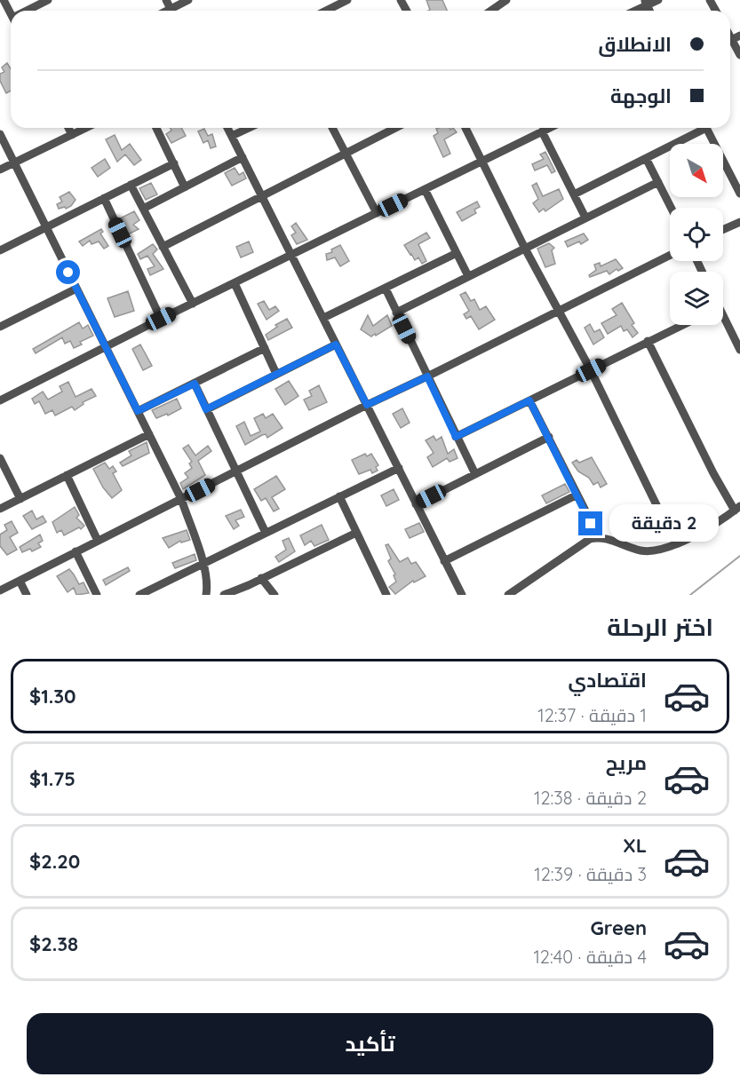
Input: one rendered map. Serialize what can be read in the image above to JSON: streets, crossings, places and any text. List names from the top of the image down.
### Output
{
  "north": "bottom right",
  "page": {
    "banner": ["الانطلاق", "الوجهة"],
    "bubble": "2 دقيقة",
    "heading": "اختر الرحلة",
    "list": [
      {
        "name": "اقتصادي",
        "note": "1 دقيقة · 12:37",
        "value": "$1.30"
      },
      {
        "name": "مريح",
        "note": "2 دقيقة · 12:38",
        "value": "$1.75"
      },
      {
        "name": "XL",
        "note": "3 دقيقة · 12:39",
        "value": "$2.20"
      },
      {
        "name": "Green",
        "note": "4 دقيقة · 12:40",
        "value": "$2.38"
      }
    ],
    "buttons": "تأكيد"
  }
}
